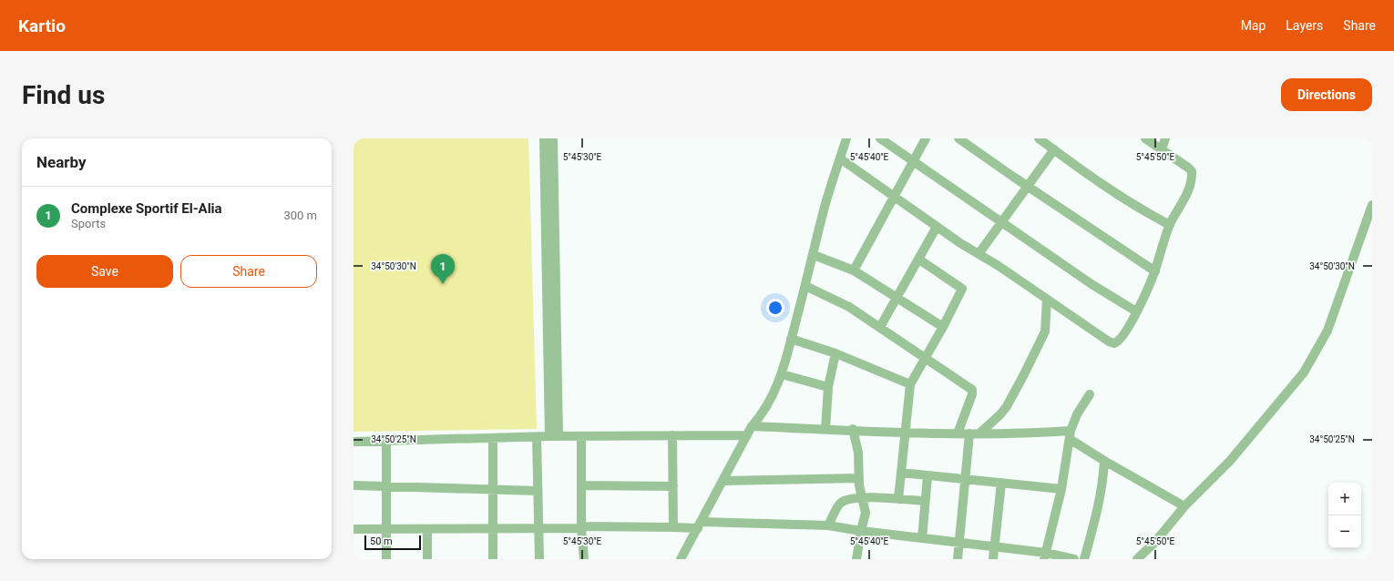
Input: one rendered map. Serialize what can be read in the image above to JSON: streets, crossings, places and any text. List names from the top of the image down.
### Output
{
  "scale_bar": "50 m",
  "page": {
    "header": "Kartio",
    "nav": ["Map", "Layers", "Share"],
    "buttons": [
      "Directions",
      ["Save", "Share"]
    ],
    "title": "Find us",
    "heading": "Nearby",
    "list": [
      {
        "mark": "1",
        "name": "Complexe Sportif El-Alia",
        "note": "Sports",
        "value": "300 m"
      }
    ],
    "pins": "1",
    "map_buttons": ["+", "−"],
    "scale": "50 m"
  },
  "coordinates": [
    "5°45'30\"E",
    "5°45'40\"E",
    "5°45'50\"E",
    "34°50'30\"N",
    "34°50'25\"N"
  ]
}
